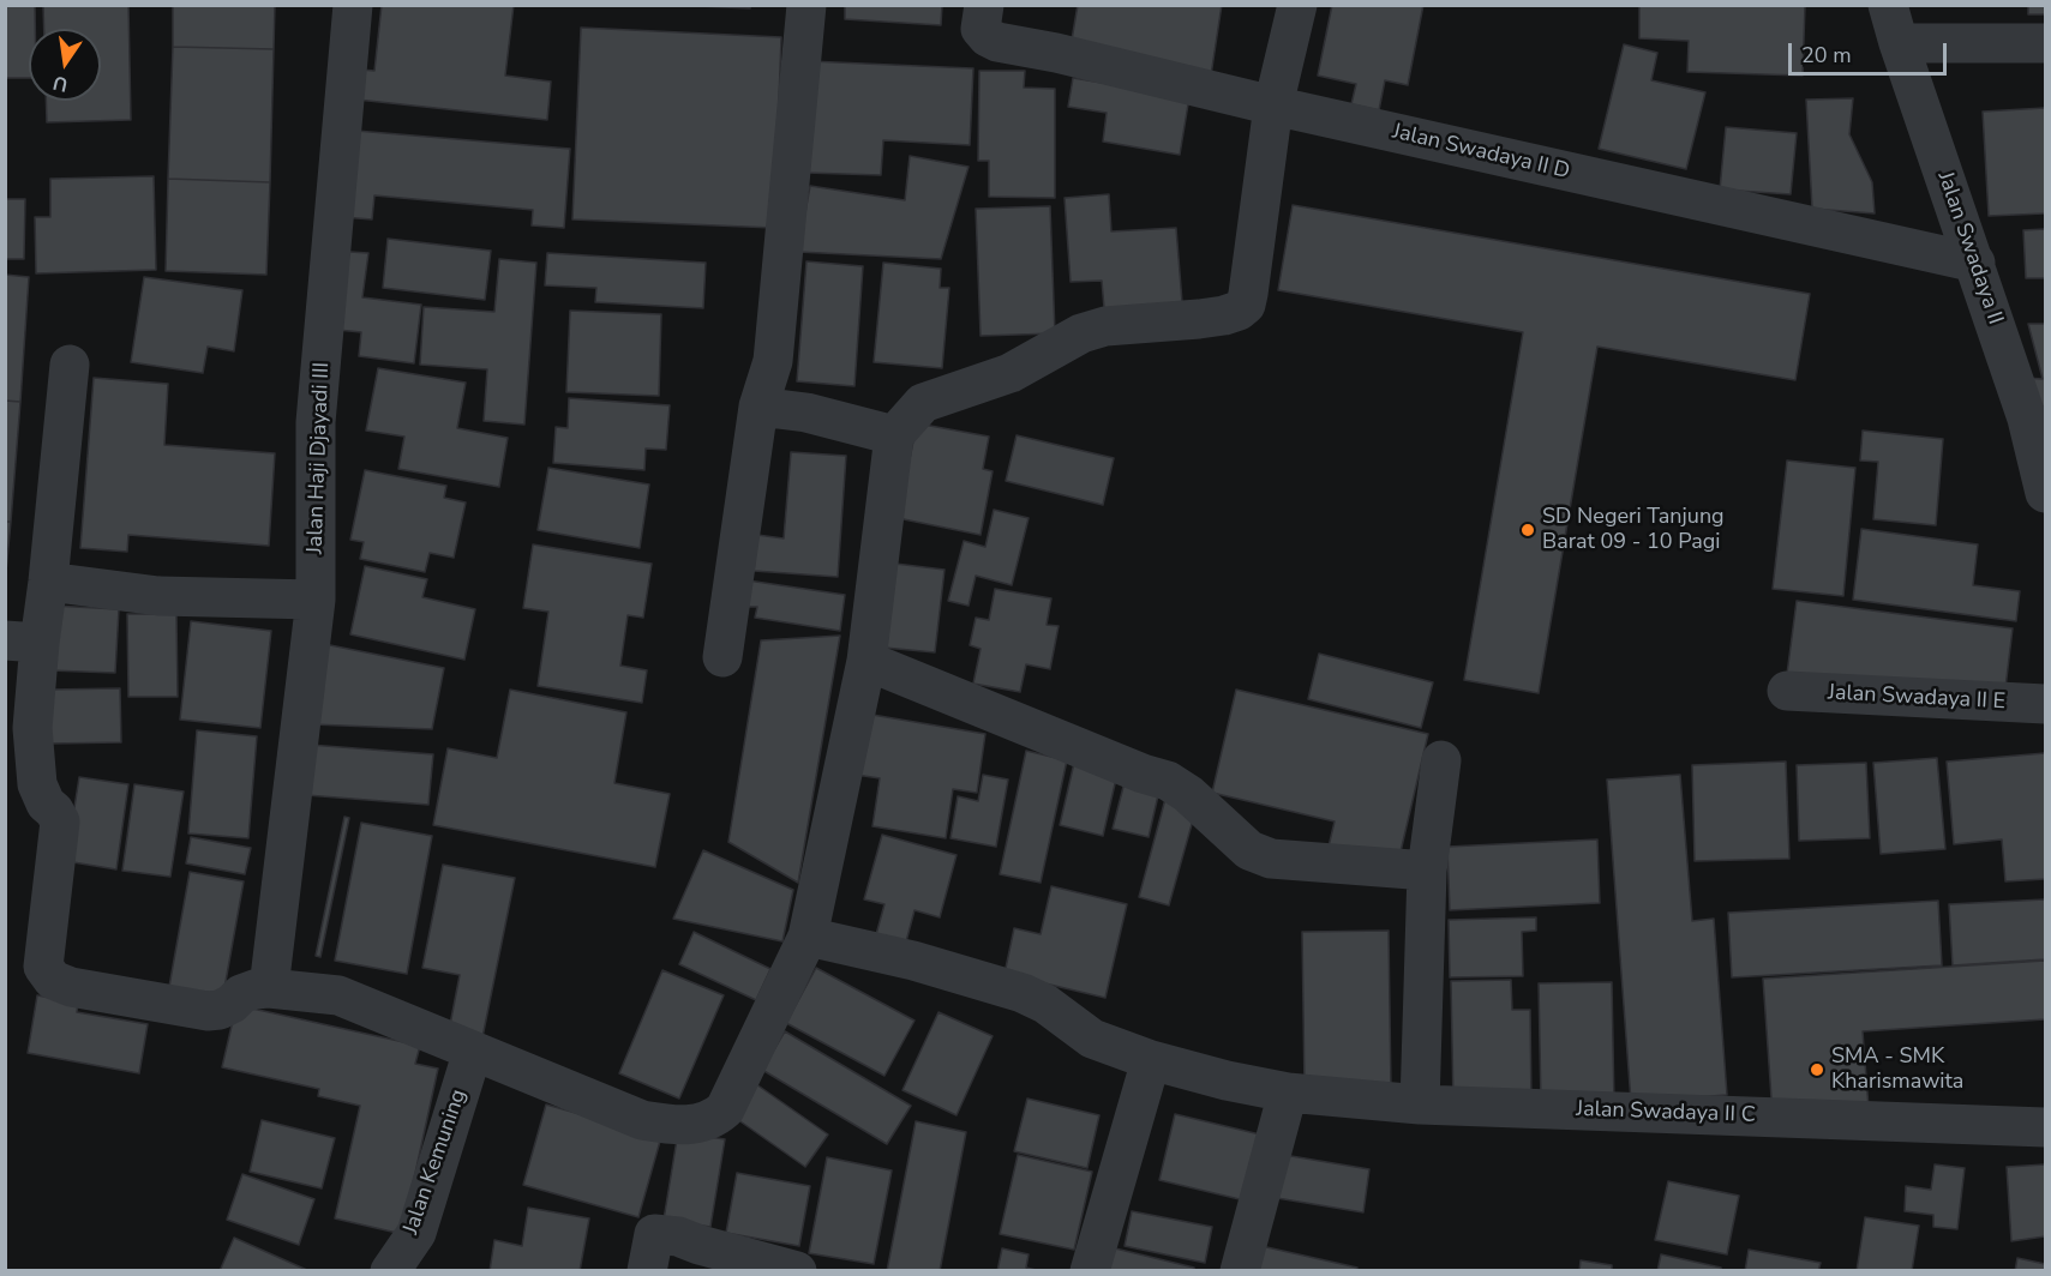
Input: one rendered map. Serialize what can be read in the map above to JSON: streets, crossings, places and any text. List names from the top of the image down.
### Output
{
  "streets": {
    "street": [
      "Jalan Swadaya II D",
      "Jalan Swadaya II",
      "Jalan Haji Djayadi III",
      "Jalan Swadaya II E",
      "Jalan Swadaya II C",
      "Jalan Kemuning"
    ]
  },
  "crossings": [
    ["Jalan Swadaya II D", "Jalan Swadaya II"]
  ],
  "places": ["SD Negeri Tanjung Barat 09 - 10 Pagi", "SMA - SMK Kharismawita"],
  "scale_bar": "20 m",
  "north": "bottom"
}
